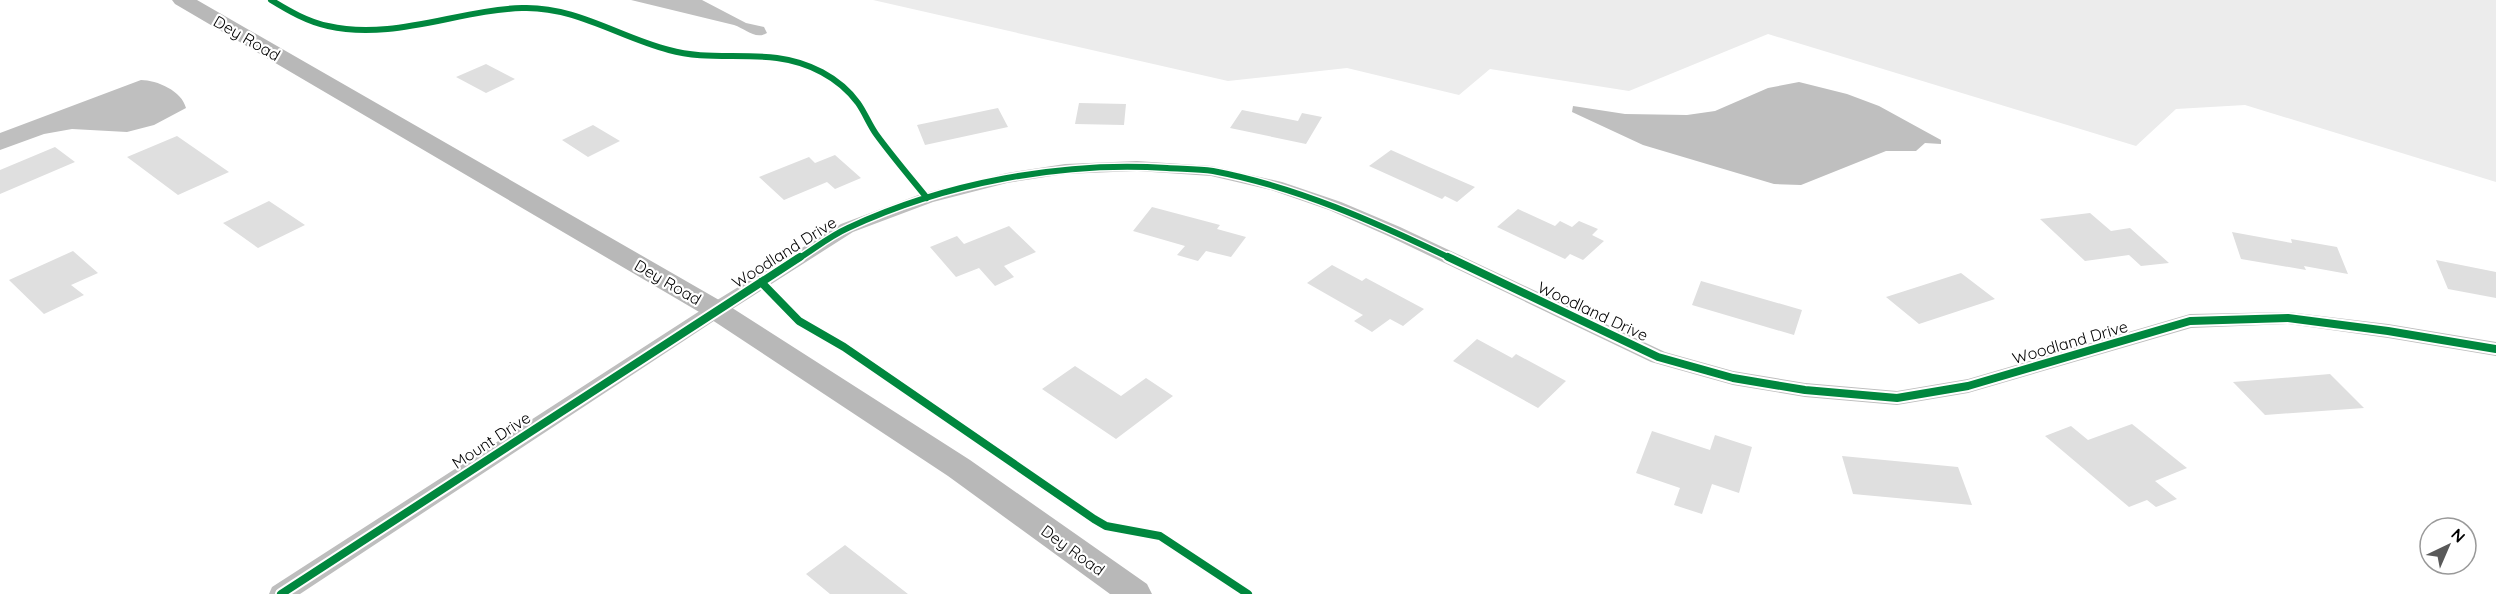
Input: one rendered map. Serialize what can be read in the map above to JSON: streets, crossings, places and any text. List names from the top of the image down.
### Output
{
  "streets": {
    "main road": ["Dey Road"],
    "street": ["Woodland Drive", "Mount Drive"]
  },
  "crossings": [
    ["Dey Road", "Woodland Drive"],
    ["Dey Road", "Mount Drive"],
    ["Woodland Drive", "Mount Drive"]
  ],
  "north": "top right"
}
